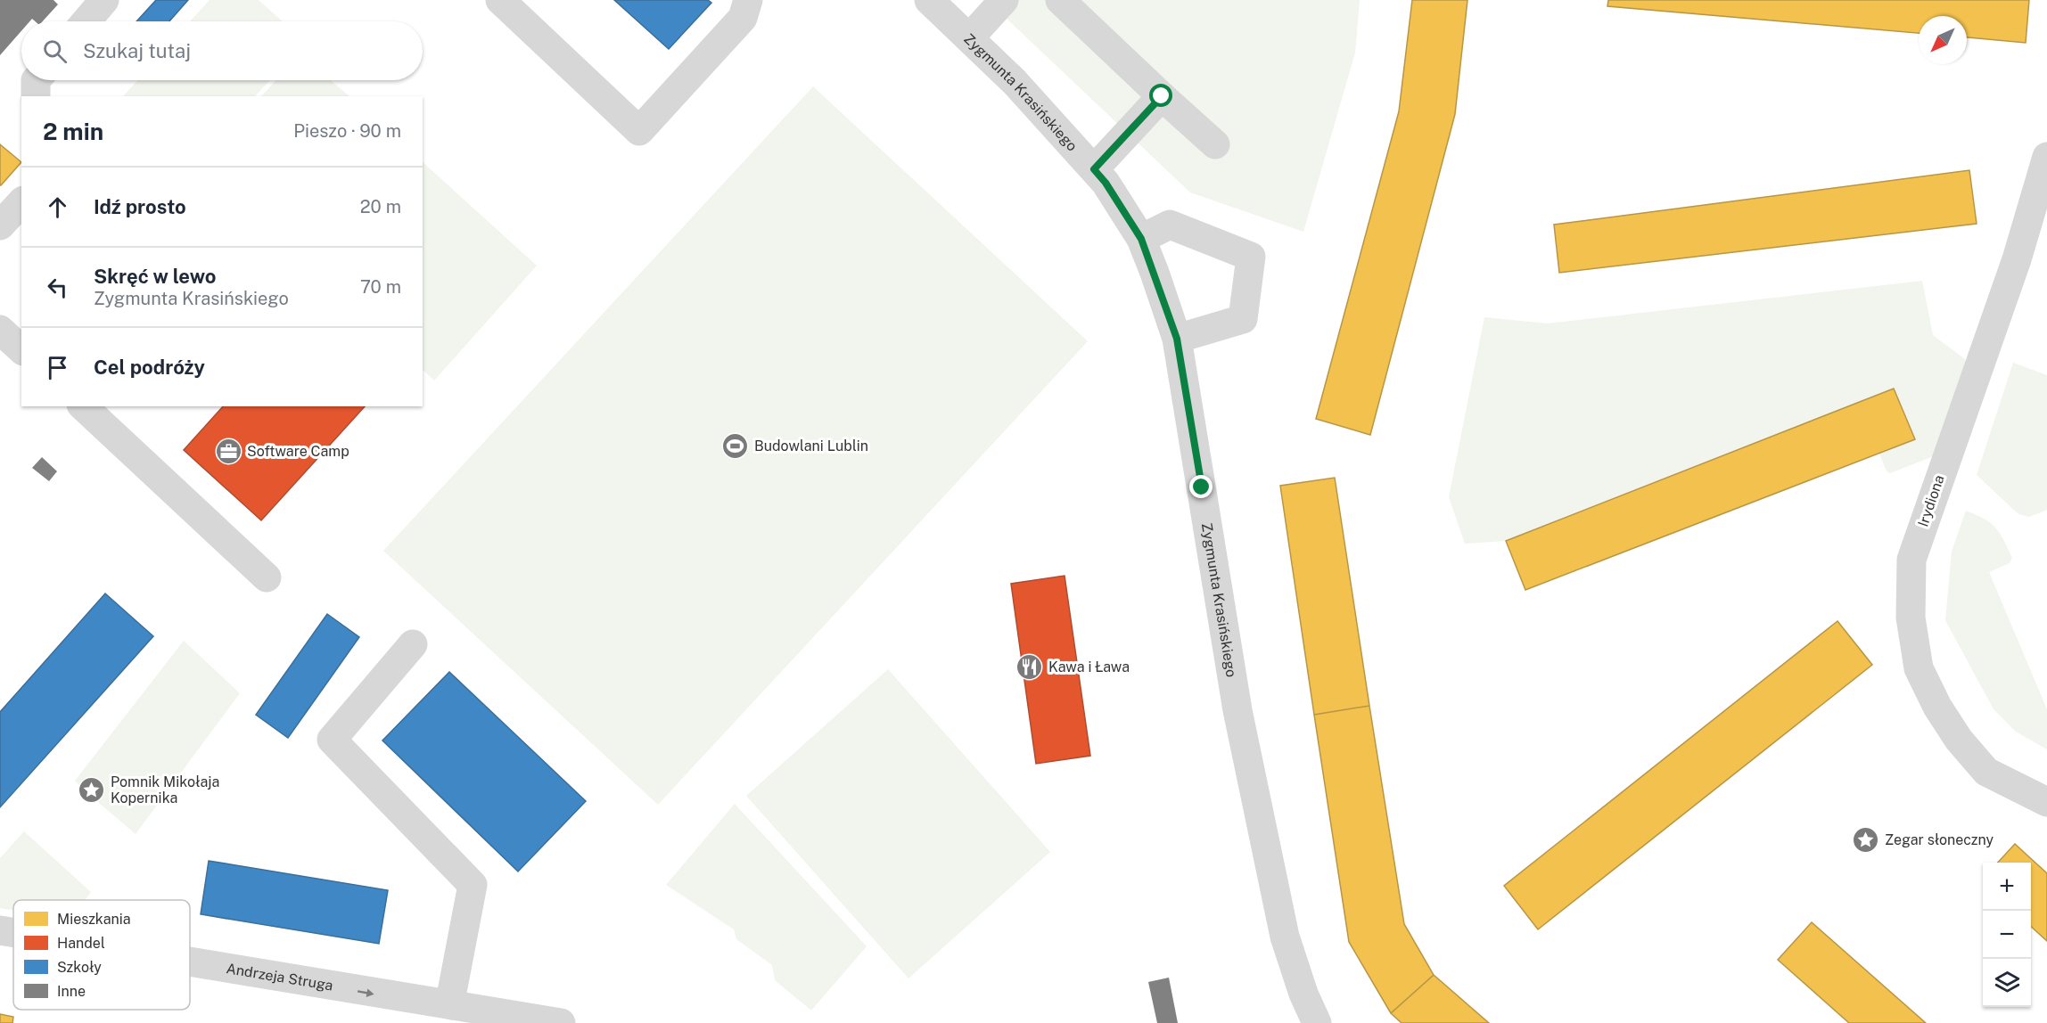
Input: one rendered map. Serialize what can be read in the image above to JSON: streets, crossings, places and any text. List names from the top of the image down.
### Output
{
  "streets": {
    "street": ["Zygmunta Krasińskiego", "Irydiona", "Andrzeja Struga"]
  },
  "one_way": ["Andrzeja Struga"],
  "places": {
    "sports": ["Budowlani Lublin"],
    "office": ["Software Camp"],
    "restaurant": ["Kawa i Ława"],
    "place": ["Pomnik Mikołaja Kopernika", "Zegar słoneczny"]
  },
  "legend": [
    "Mieszkania",
    "Handel",
    "Szkoły",
    "Inne"
  ],
  "north": "bottom left",
  "page": {
    "search": "Szukaj tutaj",
    "heading": ["2 min", "Pieszo · 90 m"],
    "list": [
      ["Idź prosto", "20 m"],
      ["Skręć w lewo", "Zygmunta Krasińskiego", "70 m"],
      "Cel podróży"
    ],
    "map_buttons": ["+", "−"]
  }
}
